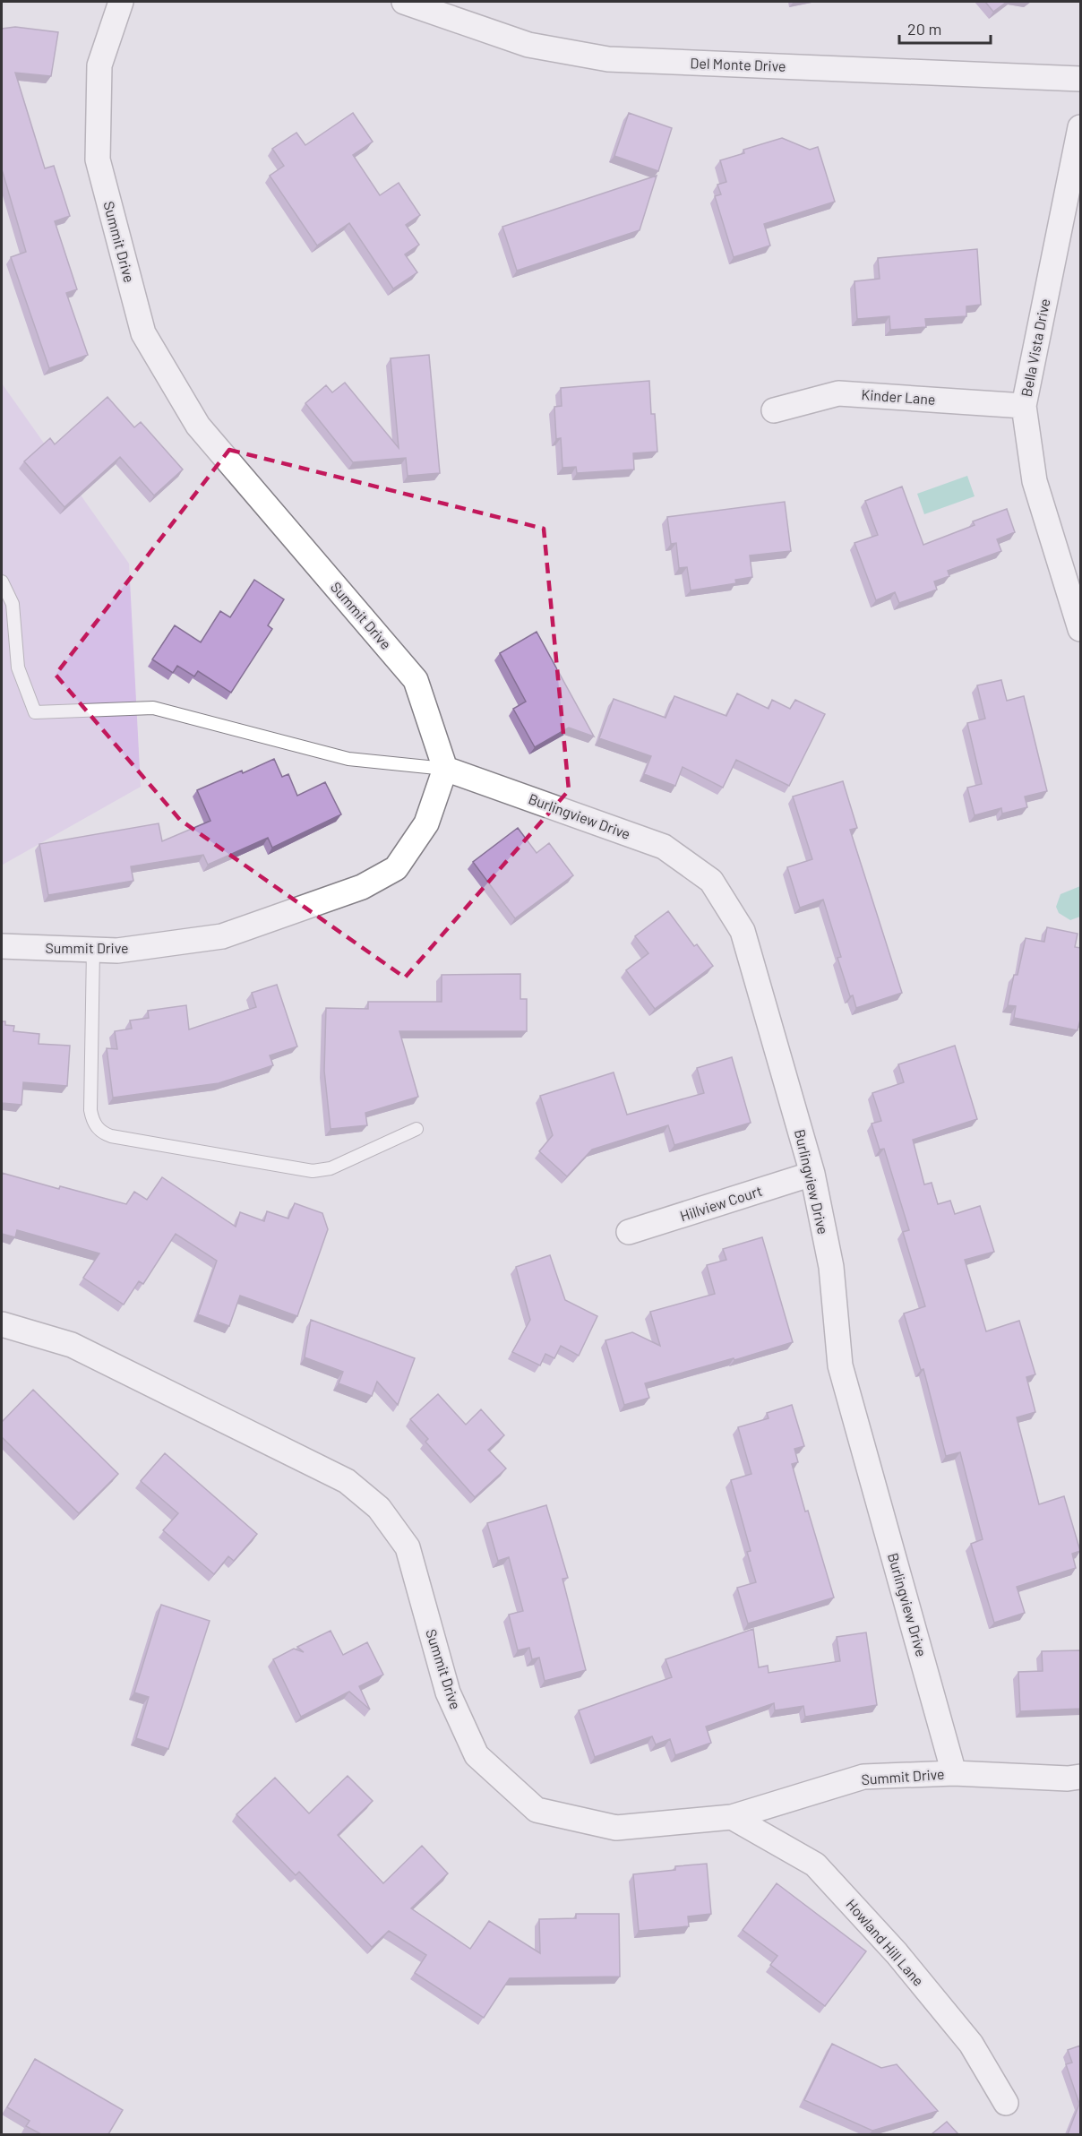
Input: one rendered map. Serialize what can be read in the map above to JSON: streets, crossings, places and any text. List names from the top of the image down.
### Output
{
  "streets": {
    "street": [
      "Del Monte Drive",
      "Summit Drive",
      "Bella Vista Drive",
      "Kinder Lane",
      "Burlingview Drive",
      "Hillview Court",
      "Howland Hill Lane"
    ]
  },
  "crossings": [
    ["Summit Drive", "Burlingview Drive"],
    ["Summit Drive", "Howland Hill Lane"],
    ["Bella Vista Drive", "Kinder Lane"],
    ["Burlingview Drive", "Hillview Court"]
  ],
  "scale_bar": "20 m"
}
